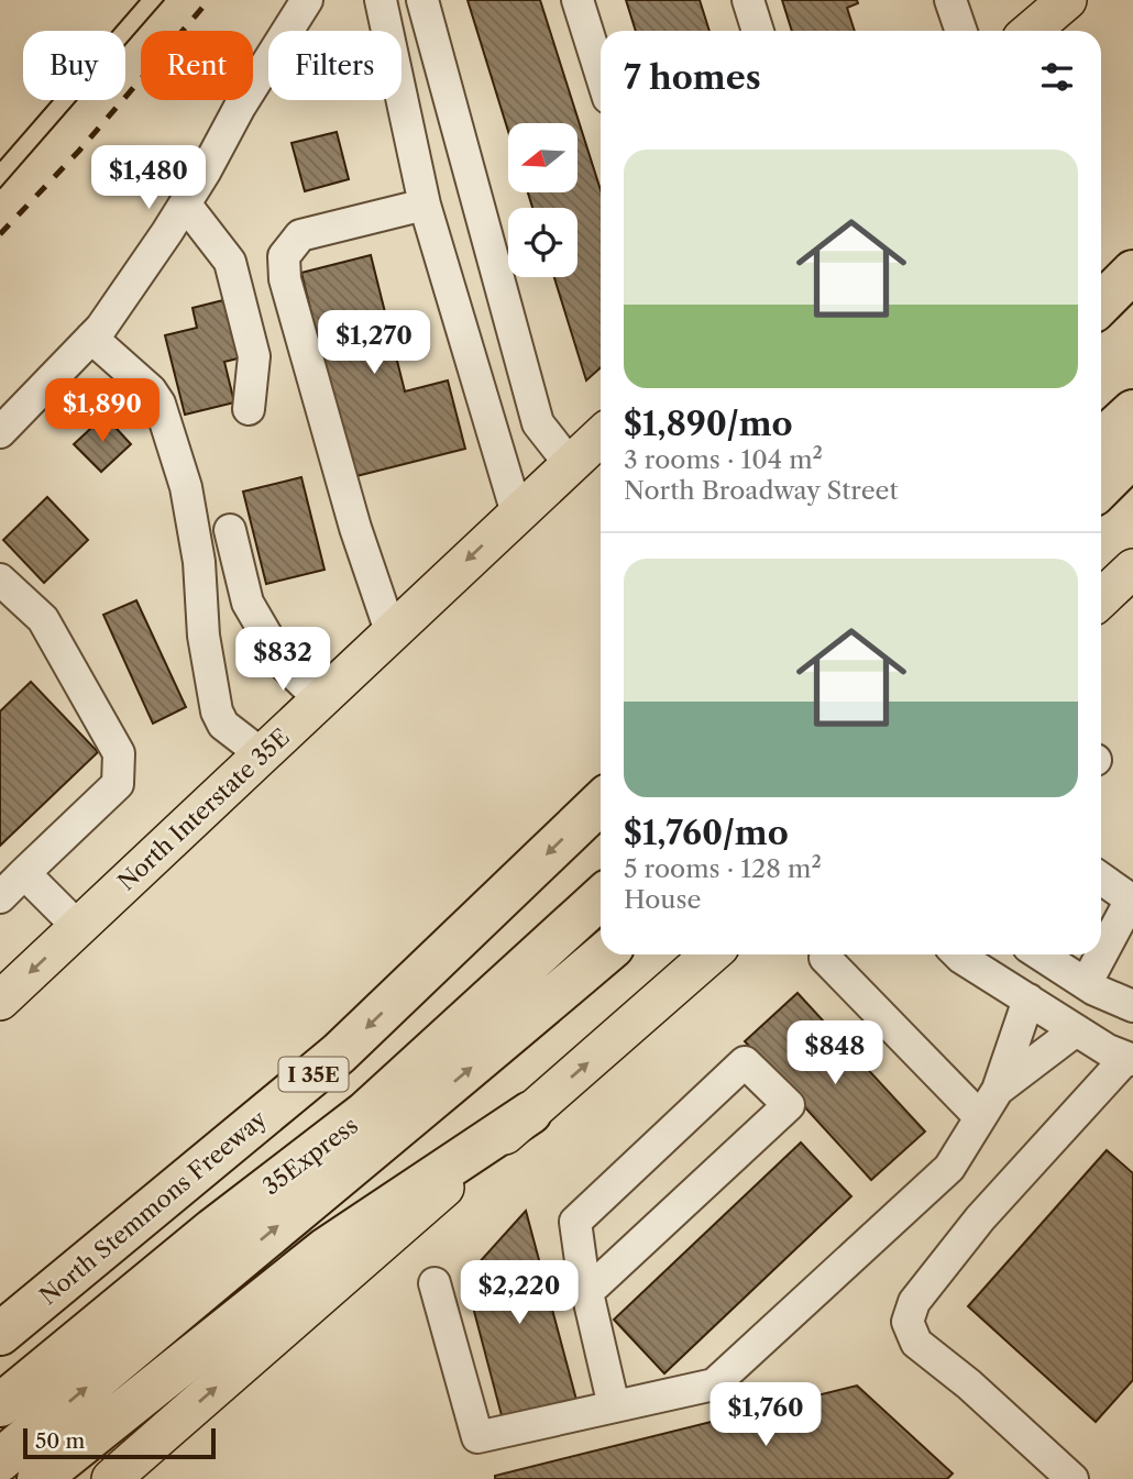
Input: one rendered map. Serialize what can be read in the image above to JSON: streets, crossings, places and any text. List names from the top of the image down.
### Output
{
  "streets": {
    "highway": ["I 35E", "35Express", "North Stemmons Freeway"],
    "main road": ["North Interstate 35E"]
  },
  "scale_bar": "50 m",
  "north": "left",
  "page": {
    "chip": ["Buy", "Rent", "Filters"],
    "heading": "7 homes",
    "list": [
      {
        "name": "$1,890/mo",
        "note": "3 rooms · 104 m² · North Broadway Street"
      },
      {
        "name": "$1,760/mo",
        "note": "5 rooms · 128 m² · House"
      }
    ],
    "price": [
      "$1,480",
      "$1,270",
      "$1,890",
      "$832",
      "$848",
      "$2,220",
      "$1,760"
    ],
    "scale": "50 m"
  }
}
